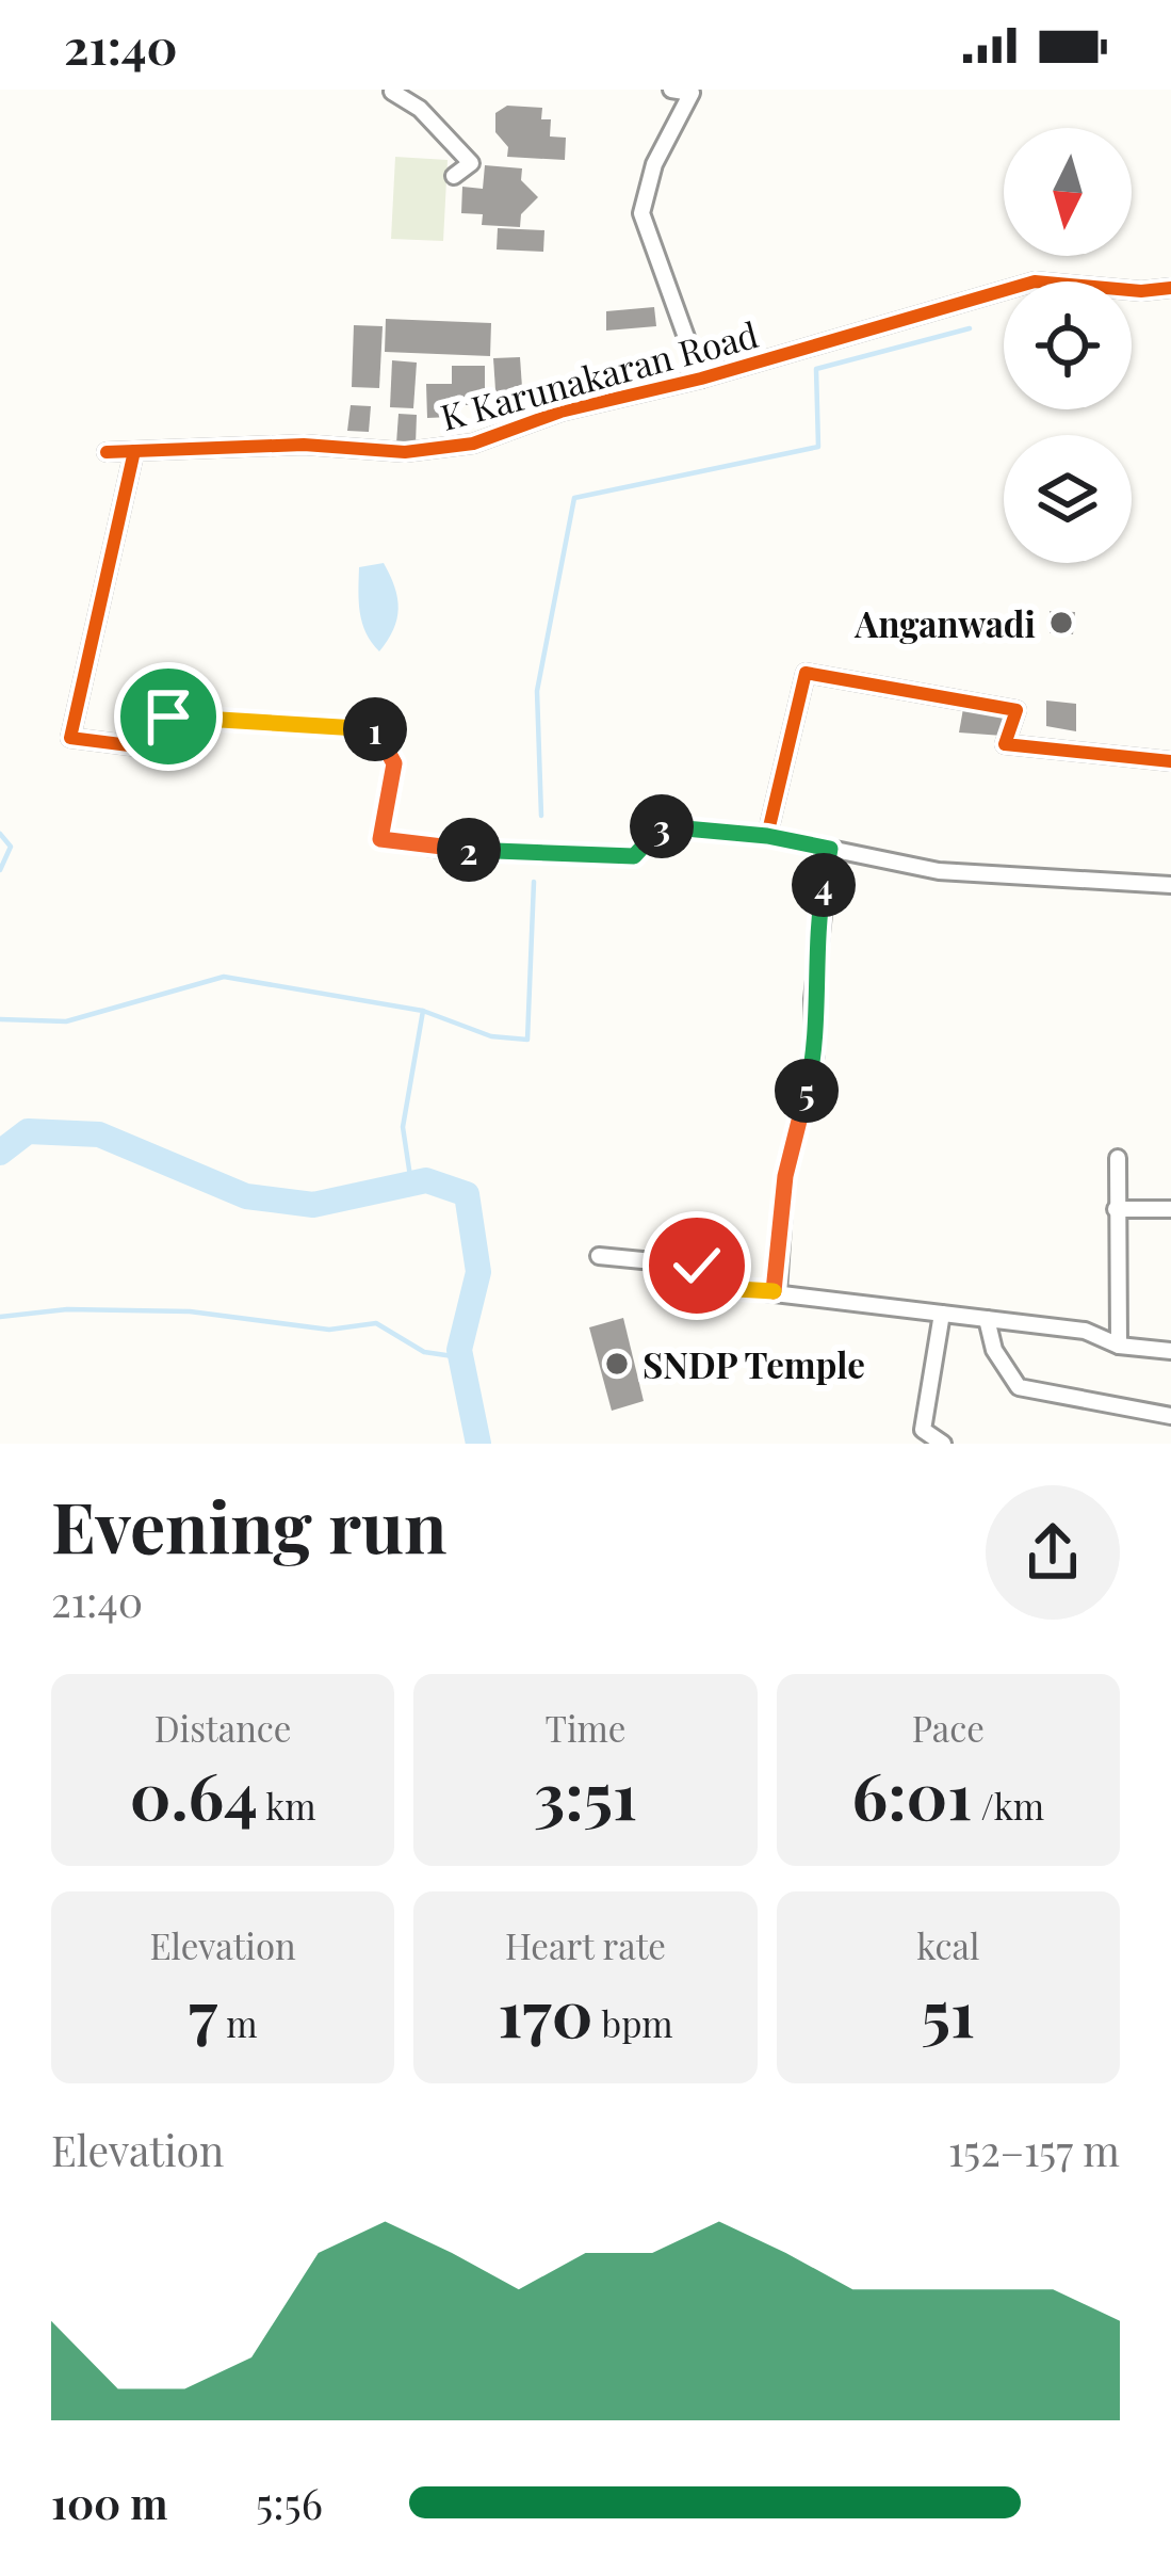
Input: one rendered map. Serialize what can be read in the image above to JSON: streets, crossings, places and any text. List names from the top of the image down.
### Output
{
  "streets": {
    "street": ["K Karunakaran Road"]
  },
  "places": ["Anganwadi", "SNDP Temple"],
  "north": "bottom",
  "page": {
    "status": "21:40",
    "pins": [
      "1",
      "3",
      "2",
      "4",
      "5"
    ],
    "heading": ["Evening run", "21:40"],
    "stats": [
      ["Distance", "0.64 km"],
      ["Time", "3:51"],
      ["Pace", "6:01 /km"],
      ["Elevation", "7 m"],
      ["Heart rate", "170 bpm"],
      ["kcal", "51"]
    ],
    "chart": ["Elevation", "152–157 m"],
    "list": [
      {
        "name": "100 m",
        "note": "5:56"
      }
    ]
  }
}
